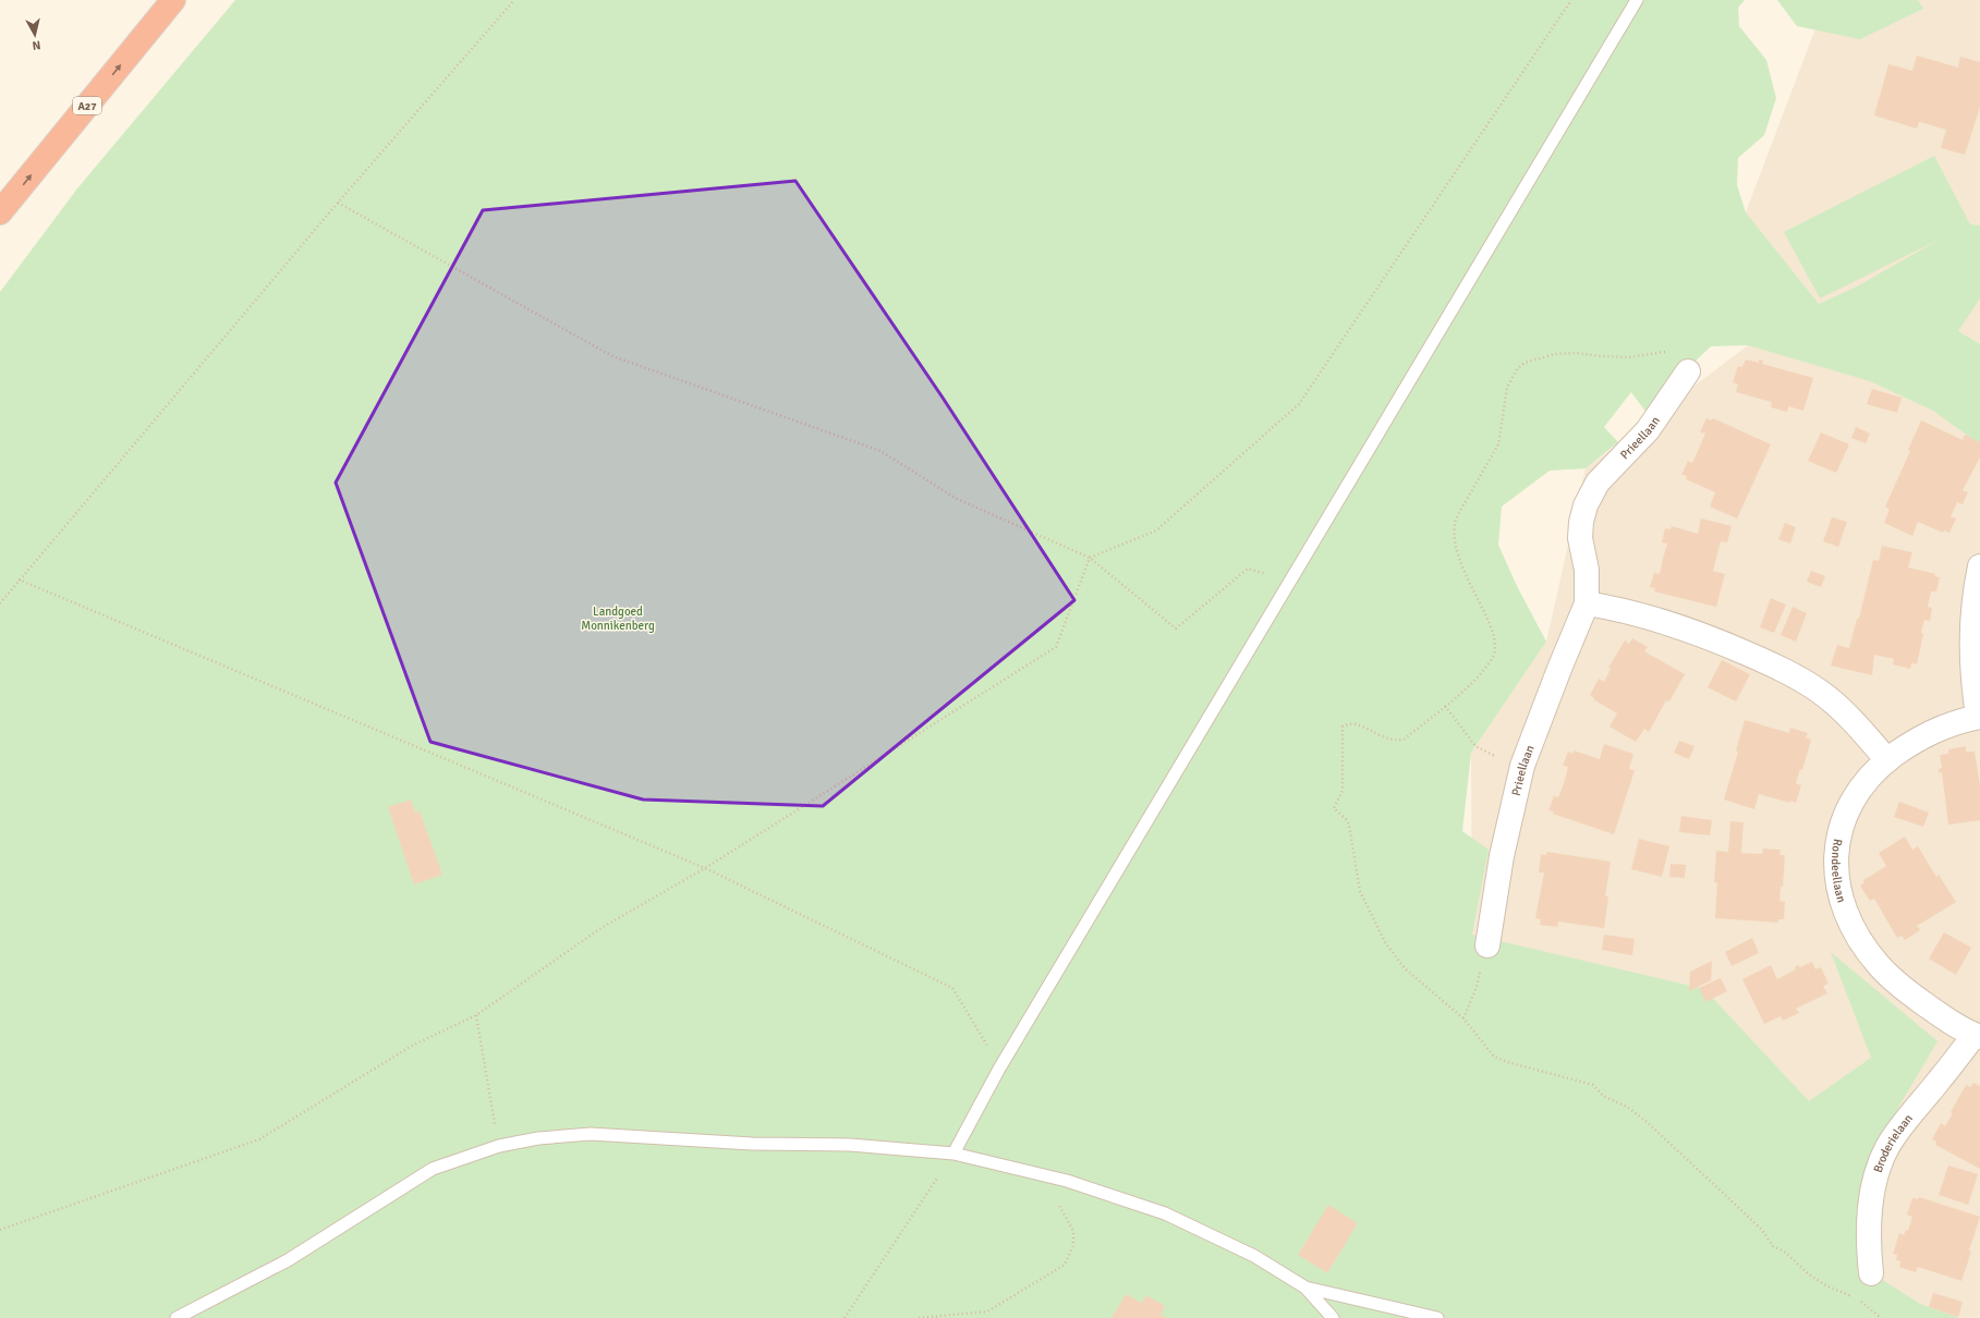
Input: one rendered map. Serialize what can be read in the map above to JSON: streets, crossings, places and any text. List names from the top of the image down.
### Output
{
  "streets": {
    "highway": ["A27"],
    "street": ["Prieellaan", "Rondeellaan", "Broderielaan"]
  },
  "crossings": [
    ["Rondeellaan", "Broderielaan"]
  ],
  "parks": ["Landgoed Monnikenberg"],
  "north": "bottom"
}
